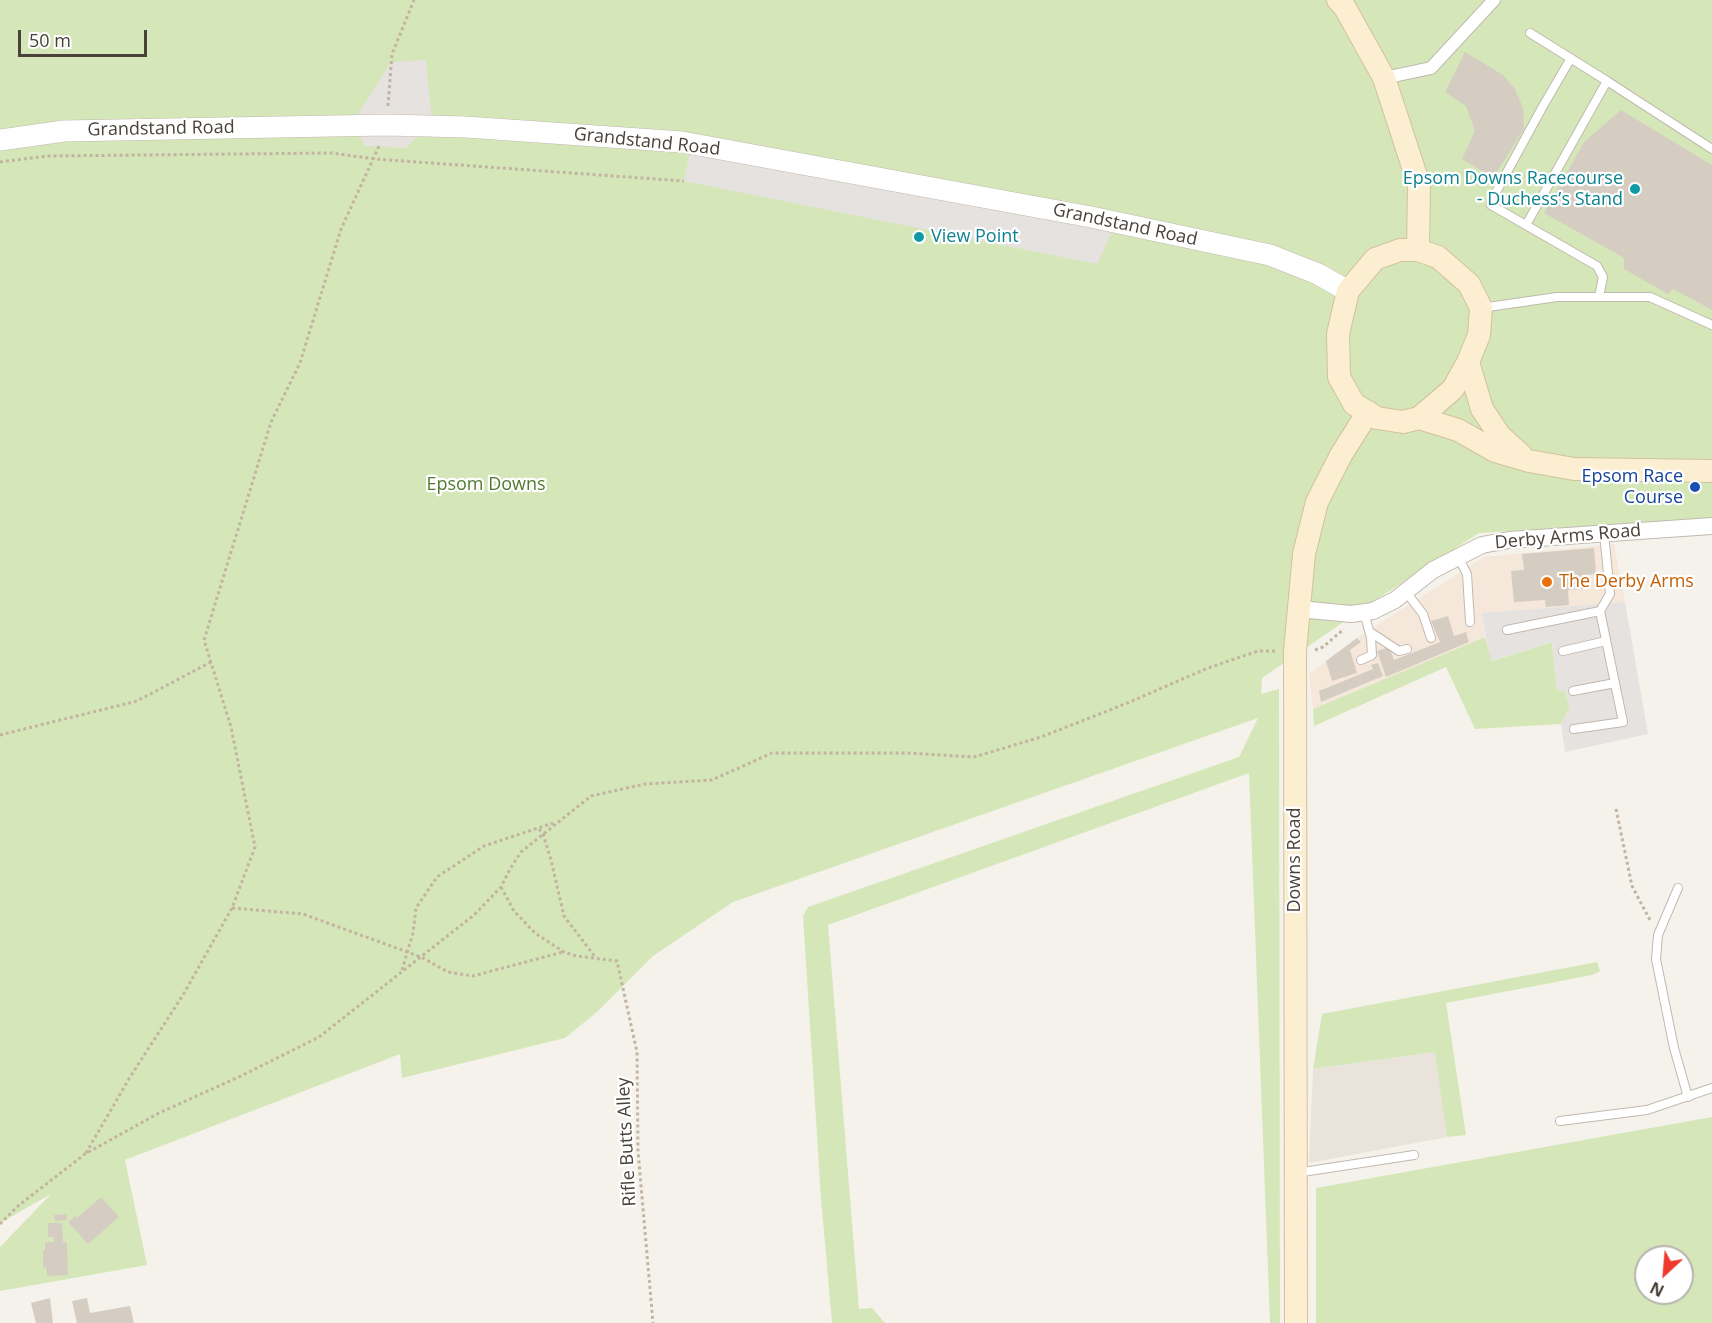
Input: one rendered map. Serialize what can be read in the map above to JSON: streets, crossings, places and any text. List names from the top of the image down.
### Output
{
  "streets": {
    "main road": ["Downs Road"],
    "street": ["Grandstand Road", "Derby Arms Road"],
    "path": ["Rifle Butts Alley"]
  },
  "crossings": [
    ["Grandstand Road", "Downs Road"],
    ["Derby Arms Road", "Downs Road"]
  ],
  "parks": ["Epsom Downs"],
  "places": [
    "Epsom Downs Racecourse - Duchess’s Stand",
    "View Point",
    "Epsom Race Course",
    "The Derby Arms"
  ],
  "scale_bar": "50 m",
  "north": "bottom left"
}
